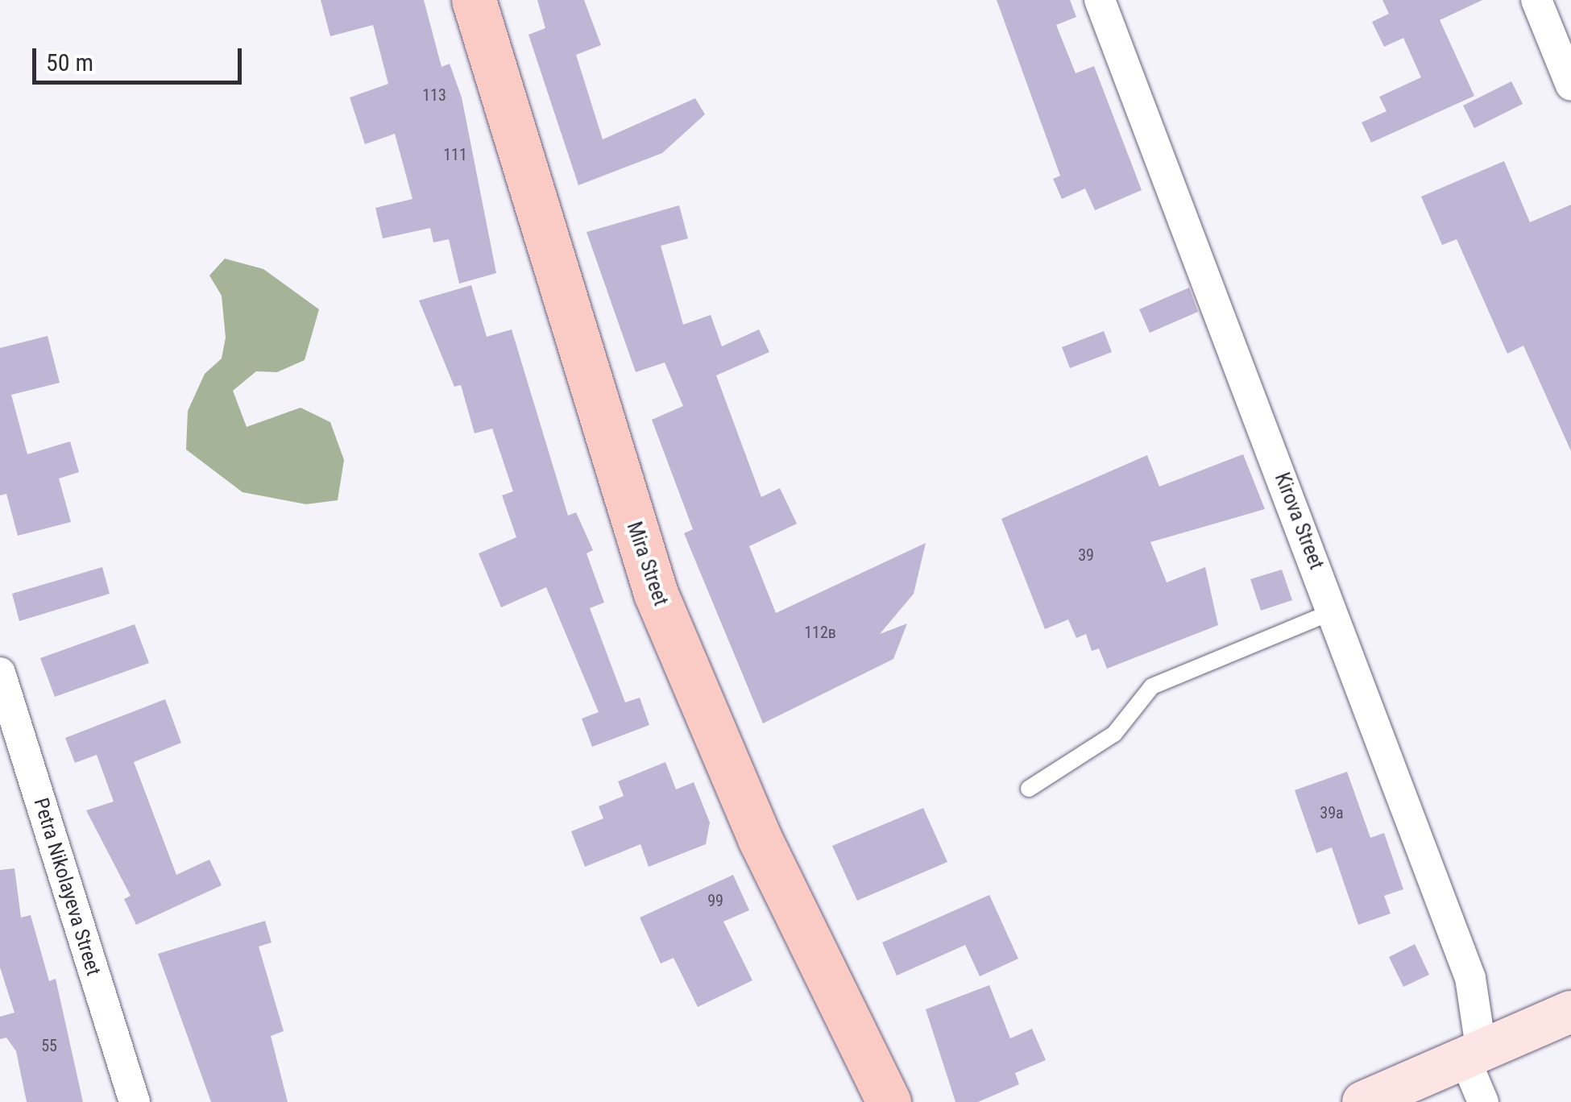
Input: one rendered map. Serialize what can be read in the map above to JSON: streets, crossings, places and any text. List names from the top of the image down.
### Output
{
  "streets": {
    "main road": ["Mira Street"],
    "street": ["Kirova Street", "Petra Nikolayeva Street"]
  },
  "house_numbers": [
    "113",
    "111",
    "39",
    "112в",
    "39а",
    "99",
    "55"
  ],
  "scale_bar": "50 m"
}
